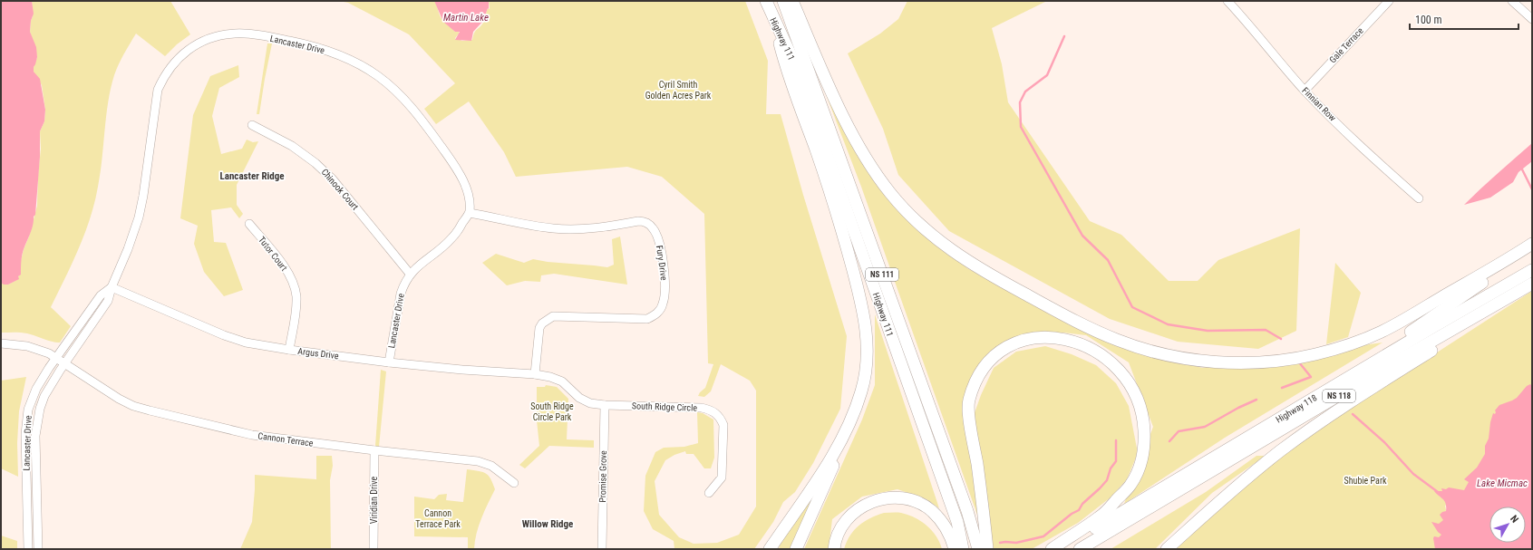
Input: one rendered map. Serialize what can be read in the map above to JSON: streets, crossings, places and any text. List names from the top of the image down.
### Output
{
  "streets": {
    "highway": [
      "Highway 111",
      "NS 111",
      "NS 118",
      "Highway 118"
    ],
    "street": [
      "Lancaster Drive",
      "Gale Terrace",
      "Finnian Row",
      "Chinook Court",
      "Tutor Court",
      "Fury Drive",
      "Argus Drive",
      "South Ridge Circle",
      "Cannon Terrace",
      "Promise Grove",
      "Viridian Drive"
    ]
  },
  "crossings": [
    ["Lancaster Drive", "Chinook Court"],
    ["Lancaster Drive", "Fury Drive"],
    ["Lancaster Drive", "Argus Drive"],
    ["Lancaster Drive", "Cannon Terrace"],
    ["Gale Terrace", "Finnian Row"],
    ["Tutor Court", "Argus Drive"],
    ["Fury Drive", "Argus Drive"],
    ["Fury Drive", "South Ridge Circle"],
    ["Argus Drive", "South Ridge Circle"],
    ["South Ridge Circle", "Promise Grove"],
    ["Cannon Terrace", "Viridian Drive"]
  ],
  "districts": ["Lancaster Ridge", "Willow Ridge"],
  "water": ["Martin Lake", "Lake Micmac"],
  "parks": [
    "Cyril Smith Golden Acres Park",
    "South Ridge Circle Park",
    "Shubie Park",
    "Cannon Terrace Park"
  ],
  "scale_bar": "100 m",
  "north": "top right"
}
